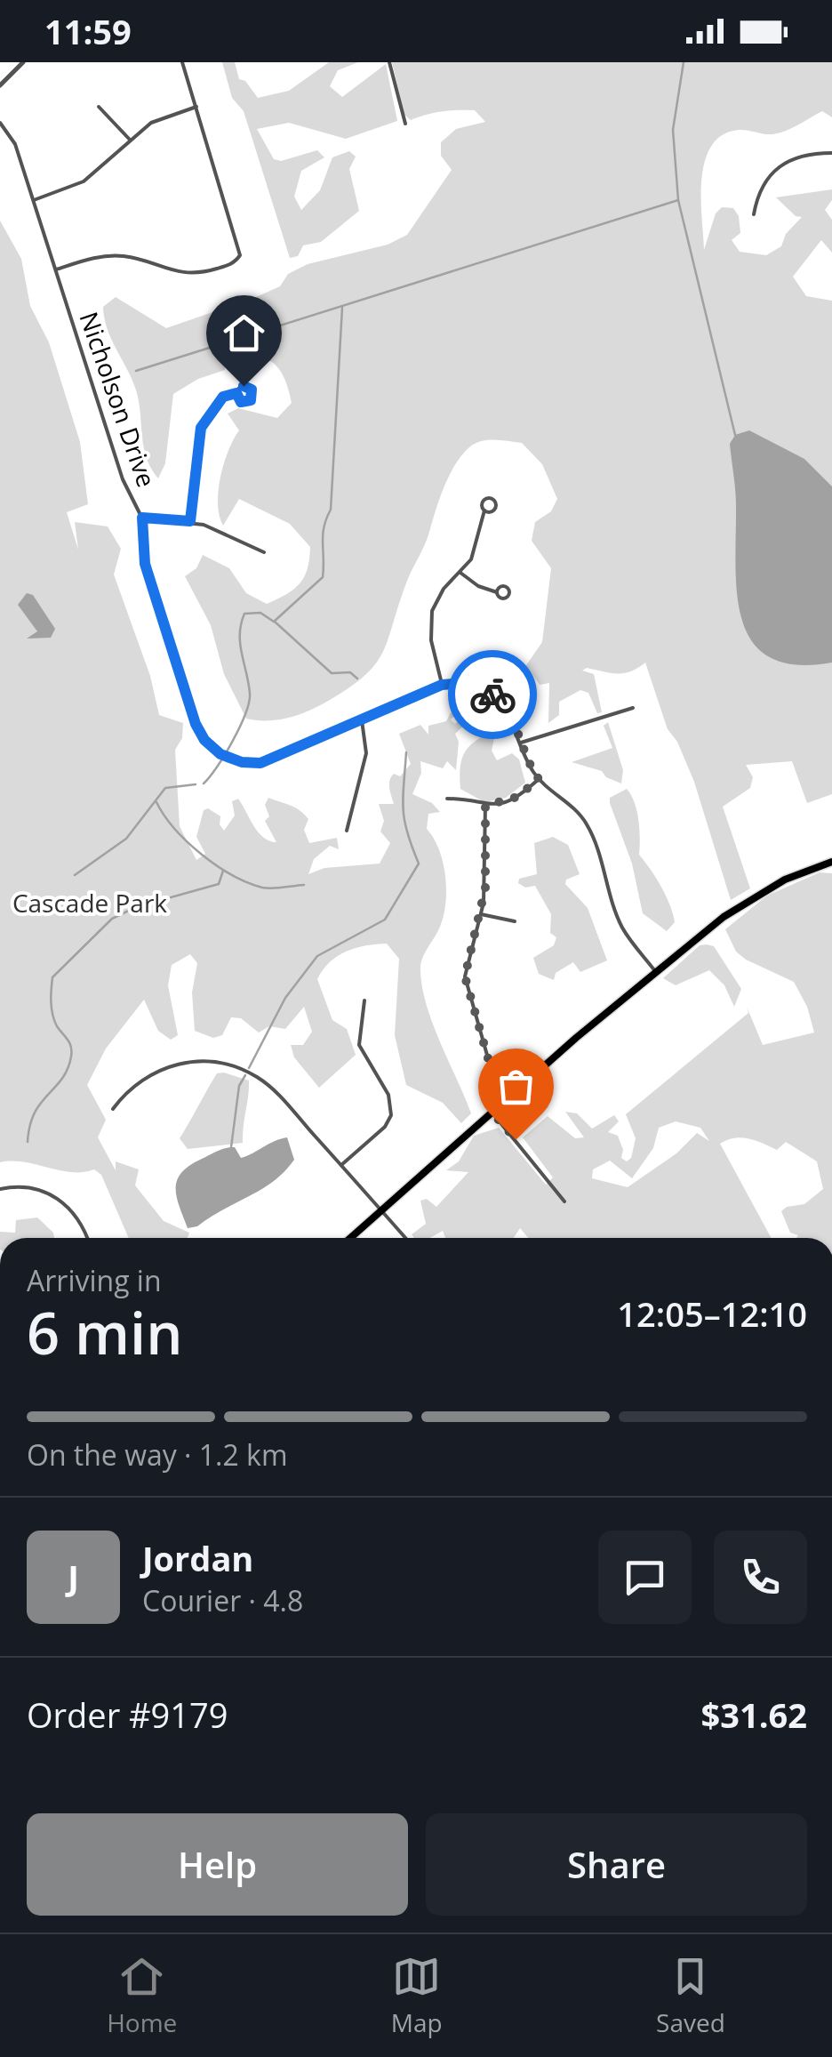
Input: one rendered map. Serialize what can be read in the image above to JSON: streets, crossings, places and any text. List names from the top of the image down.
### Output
{
  "streets": {
    "street": ["Nicholson Drive"]
  },
  "parks": ["Cascade Park"],
  "page": {
    "status": "11:59",
    "heading": ["6 min", "Arriving in", "12:05–12:10"],
    "panel": [
      "Jordan",
      "Courier · 4.8",
      "Order #9179",
      "$31.62"
    ],
    "bar": "On the way · 1.2 km",
    "round": "J",
    "buttons": ["Help", "Share"],
    "tabs": ["Home", "Map", "Saved"]
  }
}
